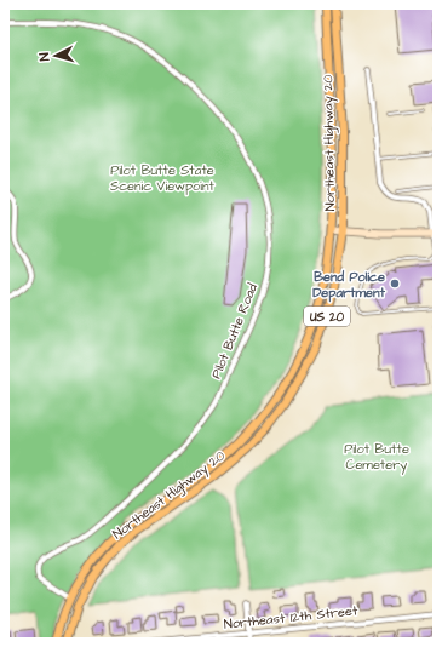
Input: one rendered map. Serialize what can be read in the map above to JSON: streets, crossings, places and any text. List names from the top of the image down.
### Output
{
  "streets": {
    "main road": ["Northeast Highway 20", "US 20"],
    "street": ["Pilot Butte Road", "Northeast 12th Street"]
  },
  "crossings": [
    ["Northeast Highway 20", "Pilot Butte Road"]
  ],
  "parks": ["Pilot Butte State Scenic Viewpoint", "Pilot Butte Cemetery"],
  "places": ["Bend Police Department"],
  "north": "left"
}
